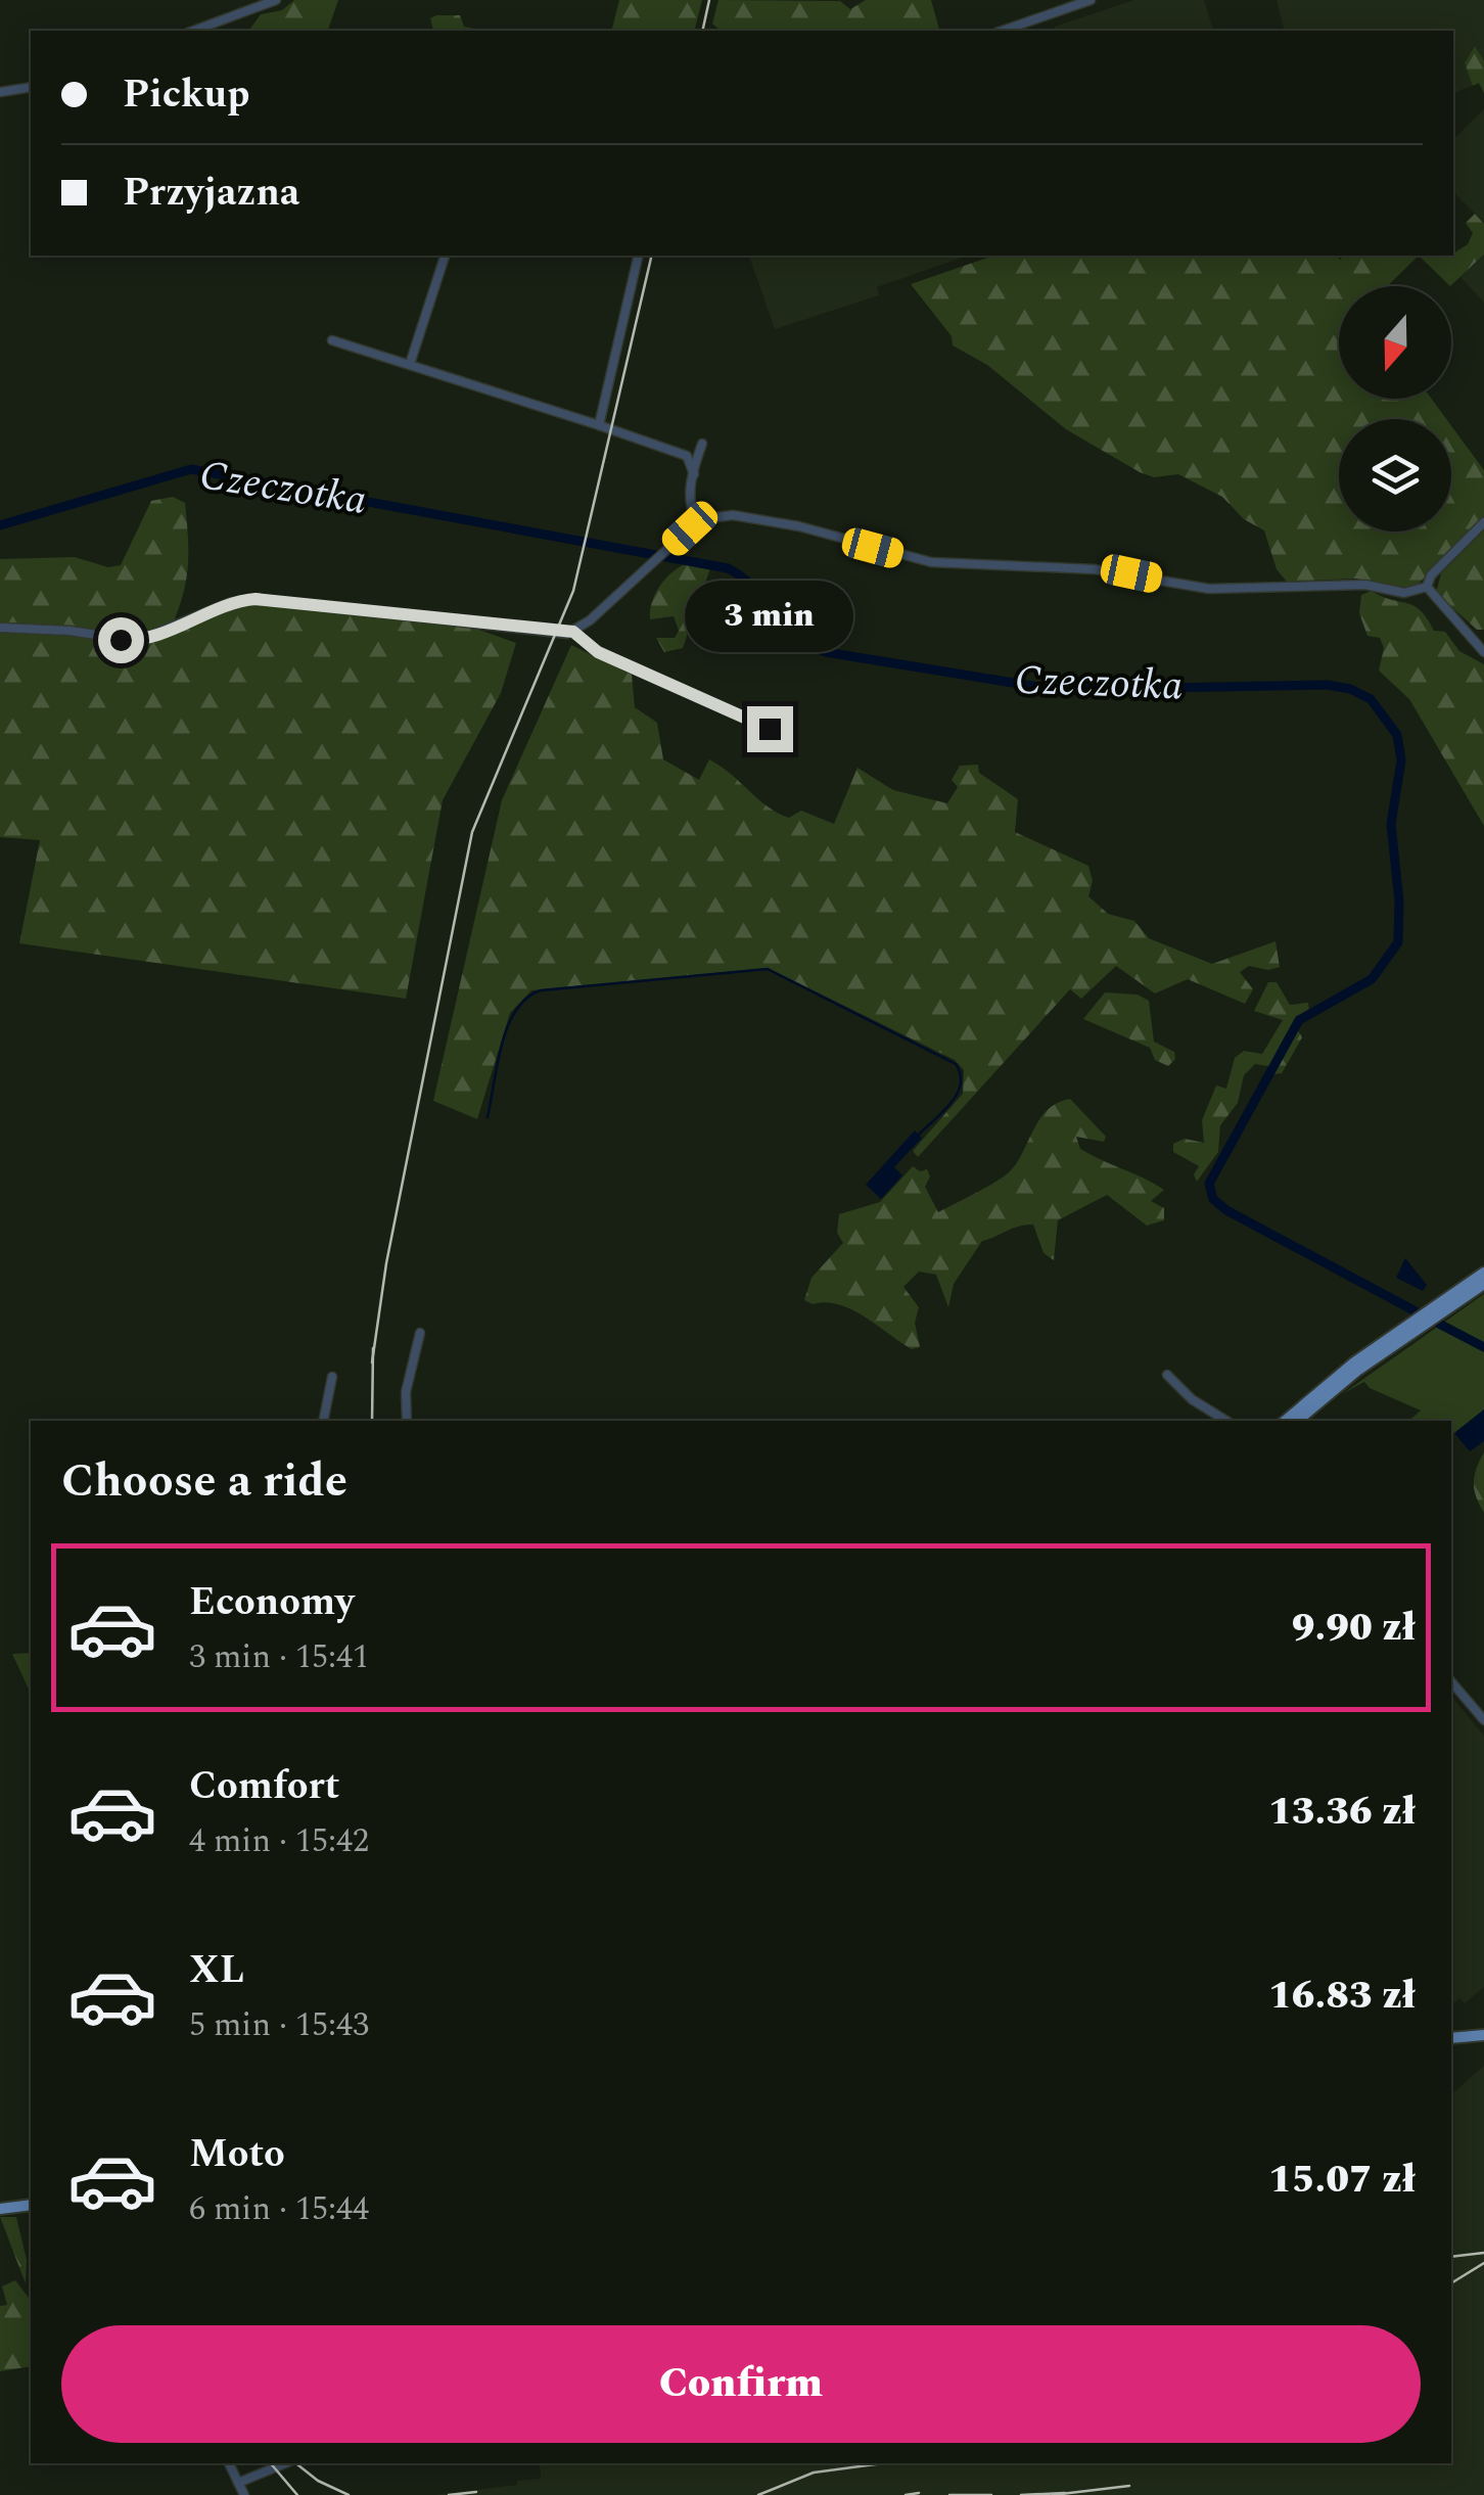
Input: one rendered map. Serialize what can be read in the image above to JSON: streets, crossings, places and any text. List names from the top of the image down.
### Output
{
  "water": ["Czeczotka"],
  "north": "bottom",
  "page": {
    "banner": ["Pickup", "Przyjazna"],
    "bubble": "3 min",
    "heading": "Choose a ride",
    "list": [
      {
        "name": "Economy",
        "note": "3 min · 15:41",
        "value": "9.90 zł"
      },
      {
        "name": "Comfort",
        "note": "4 min · 15:42",
        "value": "13.36 zł"
      },
      {
        "name": "XL",
        "note": "5 min · 15:43",
        "value": "16.83 zł"
      },
      {
        "name": "Moto",
        "note": "6 min · 15:44",
        "value": "15.07 zł"
      }
    ],
    "buttons": "Confirm"
  }
}
